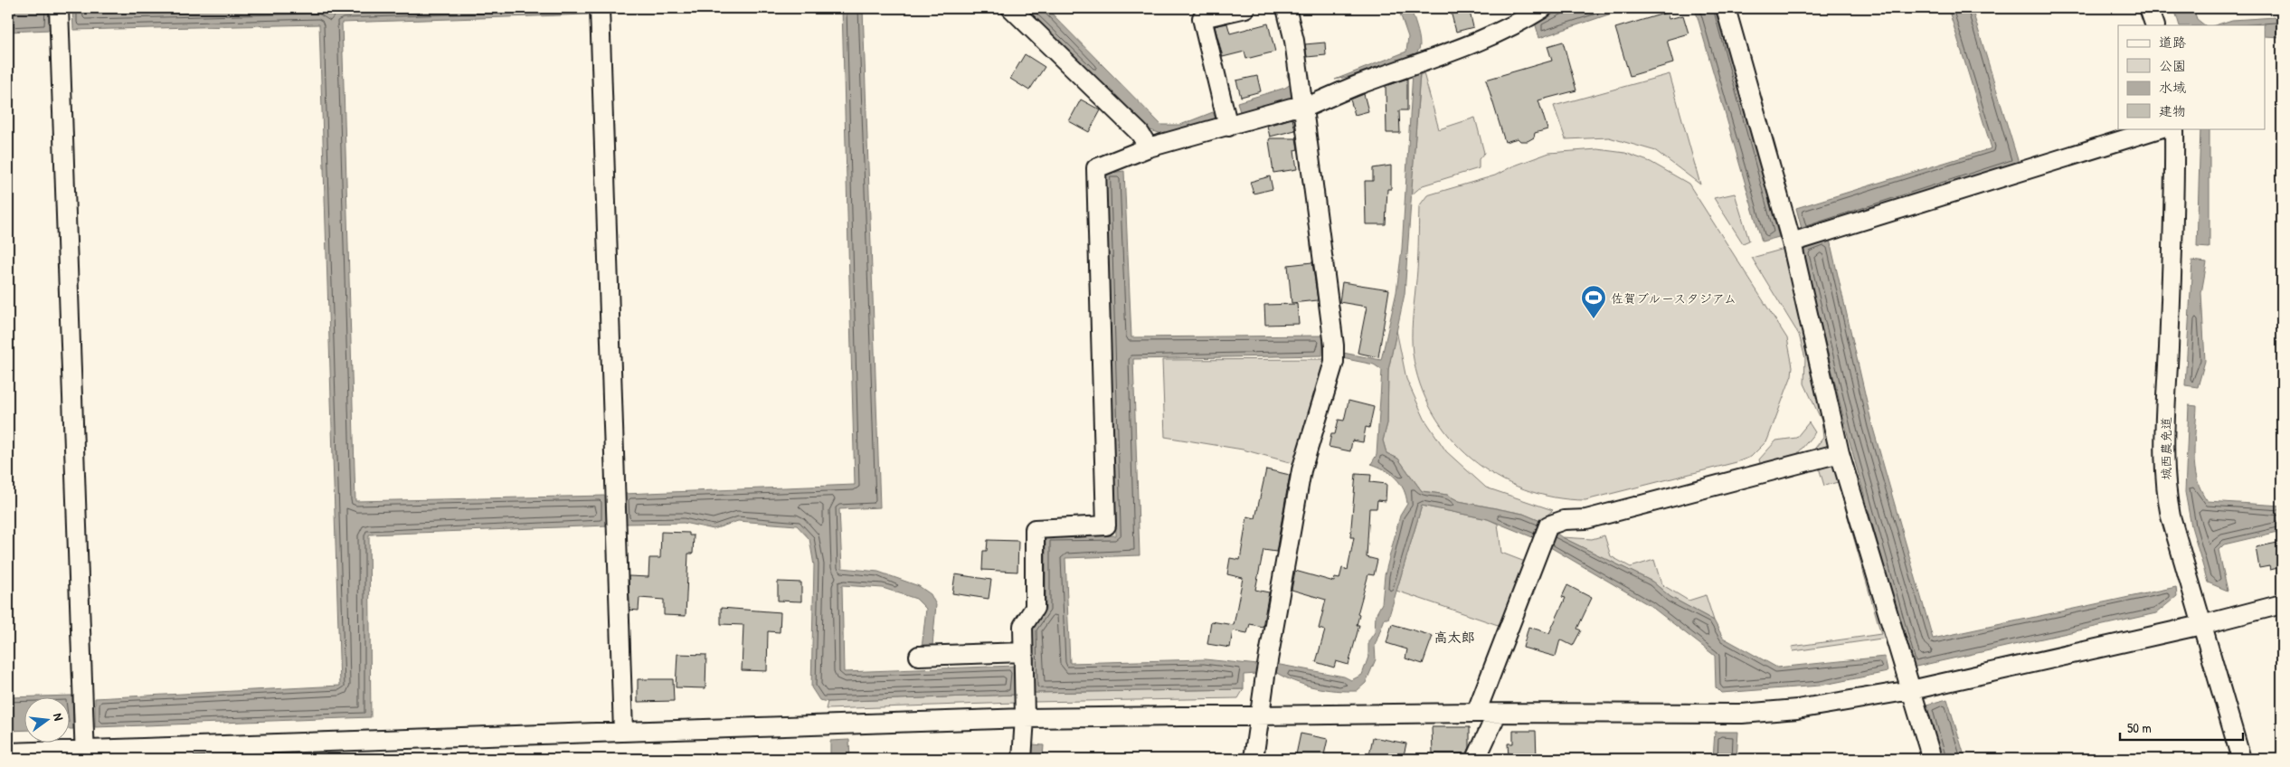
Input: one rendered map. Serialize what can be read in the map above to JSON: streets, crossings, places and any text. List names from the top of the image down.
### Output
{
  "streets": {
    "street": ["城西農免道"]
  },
  "districts": ["高太郎"],
  "places": {
    "sports": ["佐賀ブルースタジアム"]
  },
  "legend": [
    "道路",
    "公園",
    "水域",
    "建物"
  ],
  "scale_bar": "50 m",
  "north": "right"
}
